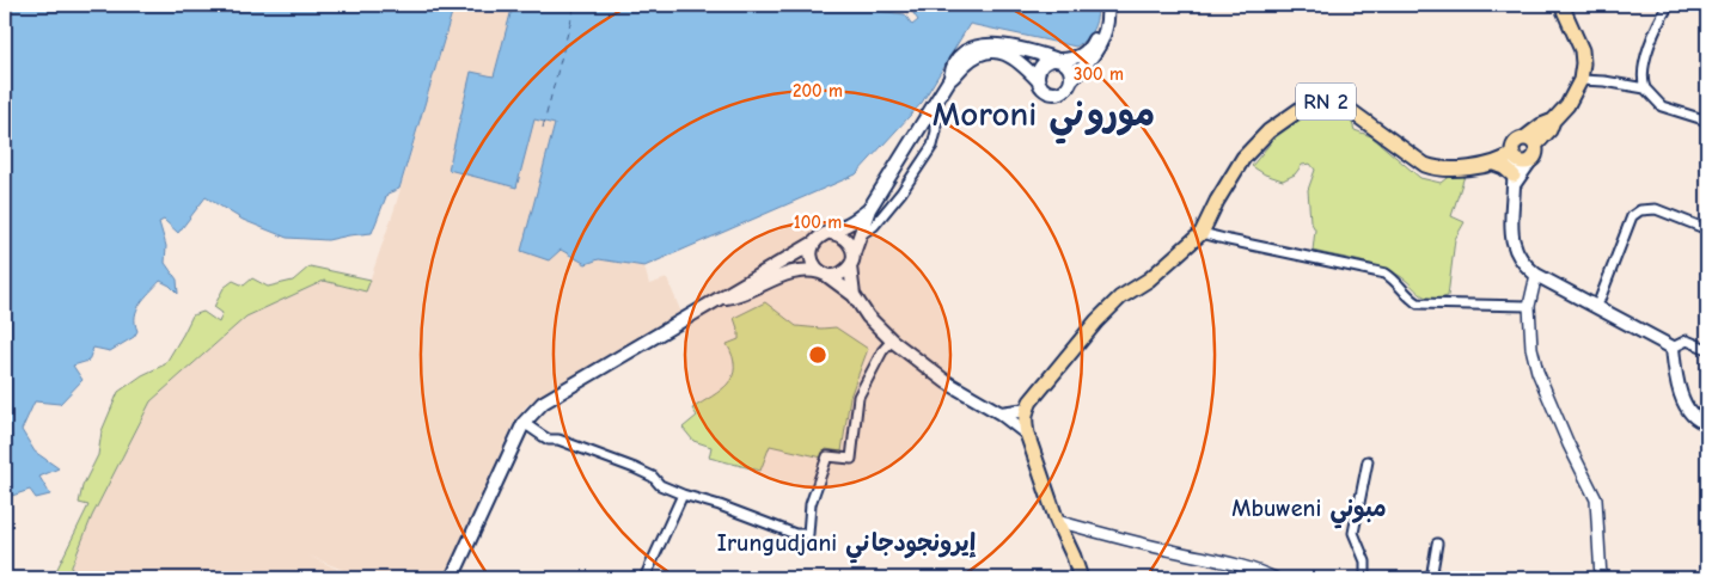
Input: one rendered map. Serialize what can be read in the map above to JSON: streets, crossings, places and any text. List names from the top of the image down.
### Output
{
  "streets": {
    "main road": ["RN 2"]
  },
  "districts": ["Moroni موروني", "Mbuweni مبوني", "Irungudjani إيرونجودجاني"],
  "rings": ["300 m", "200 m", "100 m"]
}
